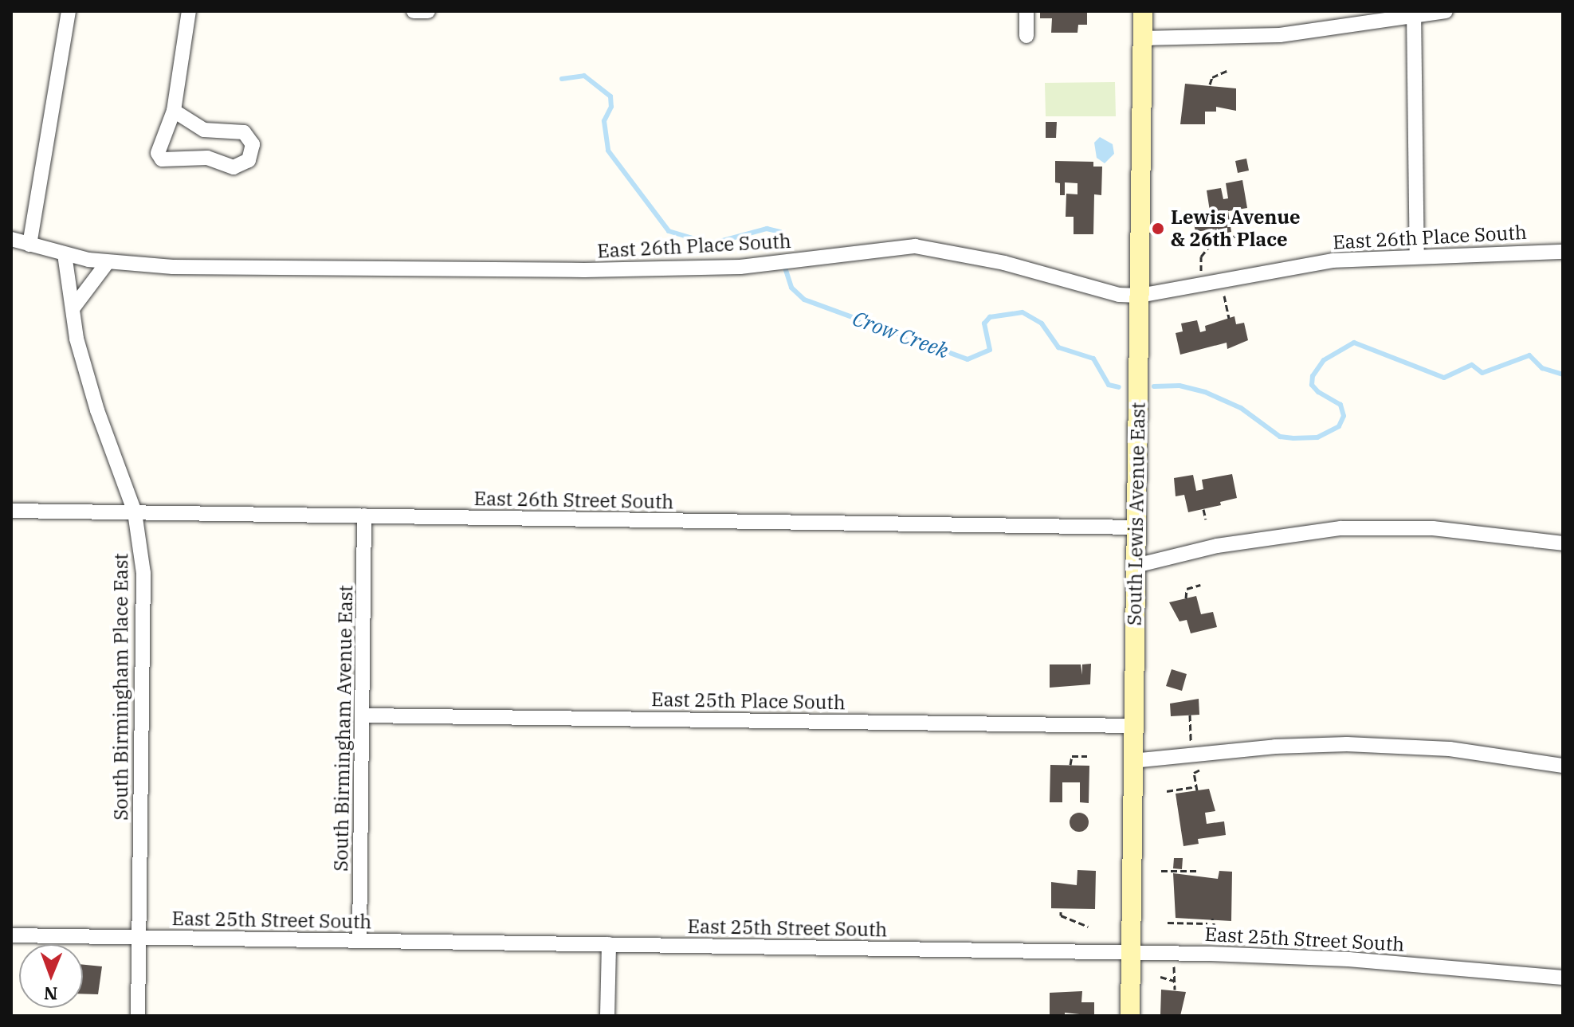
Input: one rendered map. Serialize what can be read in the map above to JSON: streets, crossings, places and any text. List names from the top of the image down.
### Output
{
  "streets": {
    "main road": ["South Lewis Avenue East"],
    "street": [
      "East 26th Place South",
      "East 26th Street South",
      "South Birmingham Place East",
      "East 25th Place South",
      "South Birmingham Avenue East",
      "East 25th Street South"
    ]
  },
  "crossings": [
    ["East 26th Place South", "South Lewis Avenue East"],
    ["East 26th Place South", "South Birmingham Place East"],
    ["East 26th Street South", "South Lewis Avenue East"],
    ["East 26th Street South", "South Birmingham Place East"],
    ["East 26th Street South", "South Birmingham Avenue East"],
    ["South Lewis Avenue East", "East 25th Place South"],
    ["South Lewis Avenue East", "East 25th Street South"],
    ["South Birmingham Place East", "East 25th Street South"],
    ["East 25th Place South", "South Birmingham Avenue East"],
    ["South Birmingham Avenue East", "East 25th Street South"]
  ],
  "water": ["Crow Creek"],
  "places": ["Lewis Avenue & 26th Place"],
  "north": "bottom"
}
